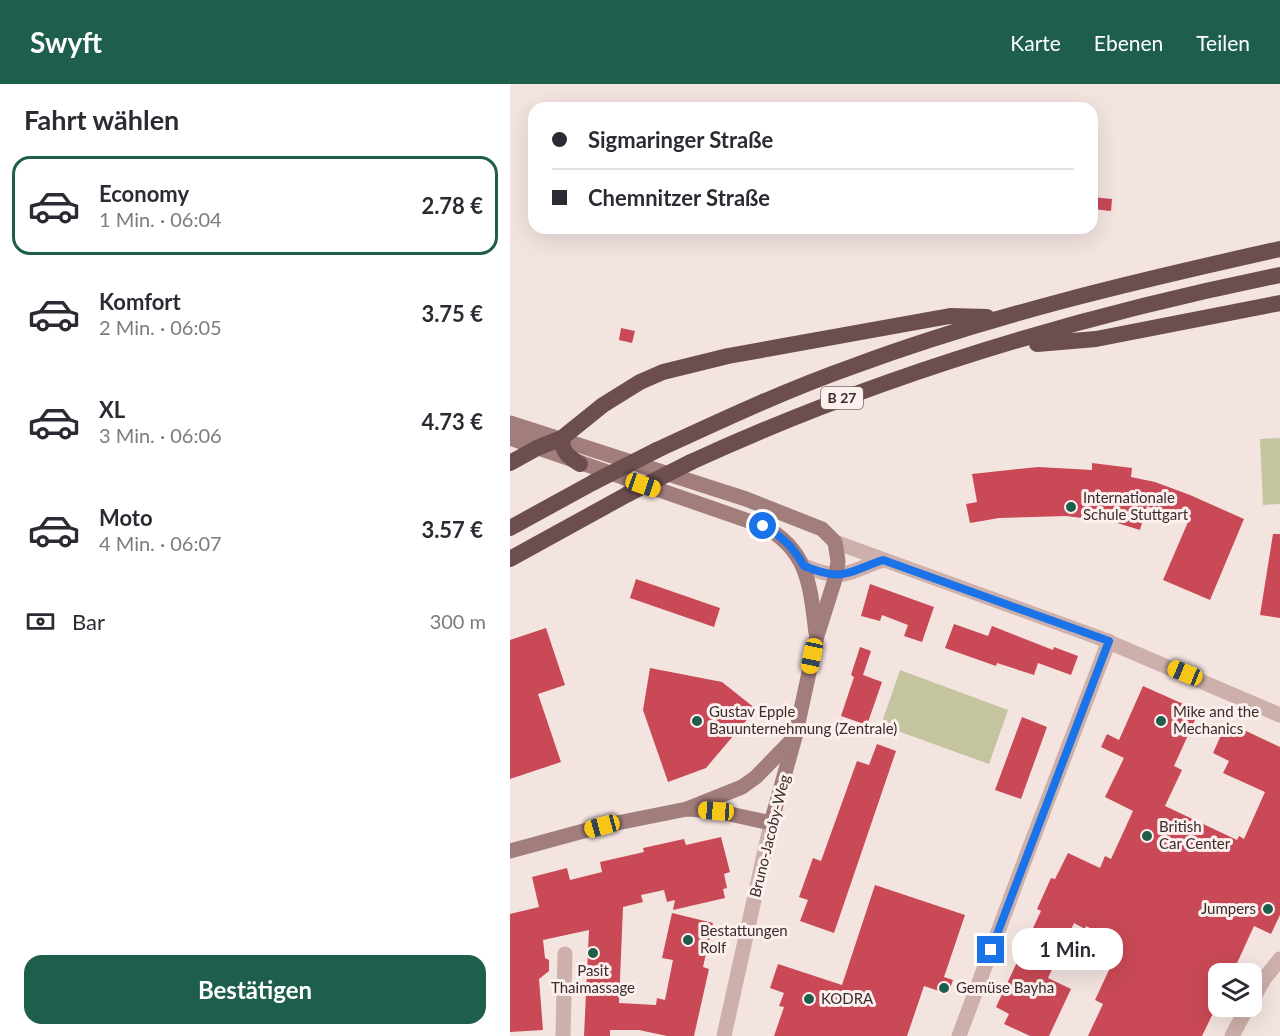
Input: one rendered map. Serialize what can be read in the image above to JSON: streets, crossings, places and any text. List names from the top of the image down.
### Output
{
  "streets": {
    "highway": ["B 27"],
    "main road": ["Bruno-Jacoby-Weg"]
  },
  "places": [
    "Internationale Schule Stuttgart",
    "Gustav Epple Bauunternehmung (Zentrale)",
    "Mike and the Mechanics",
    "British Car Center",
    "Jumpers",
    "Bestattungen Rolf",
    "Pasit Thaimassage",
    "Gemüse Bayha",
    "KODRA"
  ],
  "page": {
    "header": "Swyft",
    "nav": ["Karte", "Ebenen", "Teilen"],
    "heading": "Fahrt wählen",
    "banner": ["Sigmaringer Straße", "Chemnitzer Straße"],
    "list": [
      {
        "name": "Economy",
        "note": "1 Min. · 06:04",
        "value": "2.78 €"
      },
      {
        "name": "Komfort",
        "note": "2 Min. · 06:05",
        "value": "3.75 €"
      },
      {
        "name": "XL",
        "note": "3 Min. · 06:06",
        "value": "4.73 €"
      },
      {
        "name": "Moto",
        "note": "4 Min. · 06:07",
        "value": "3.57 €"
      }
    ],
    "pay": ["Bar", "300 m"],
    "bubble": "1 Min.",
    "buttons": "Bestätigen"
  }
}
